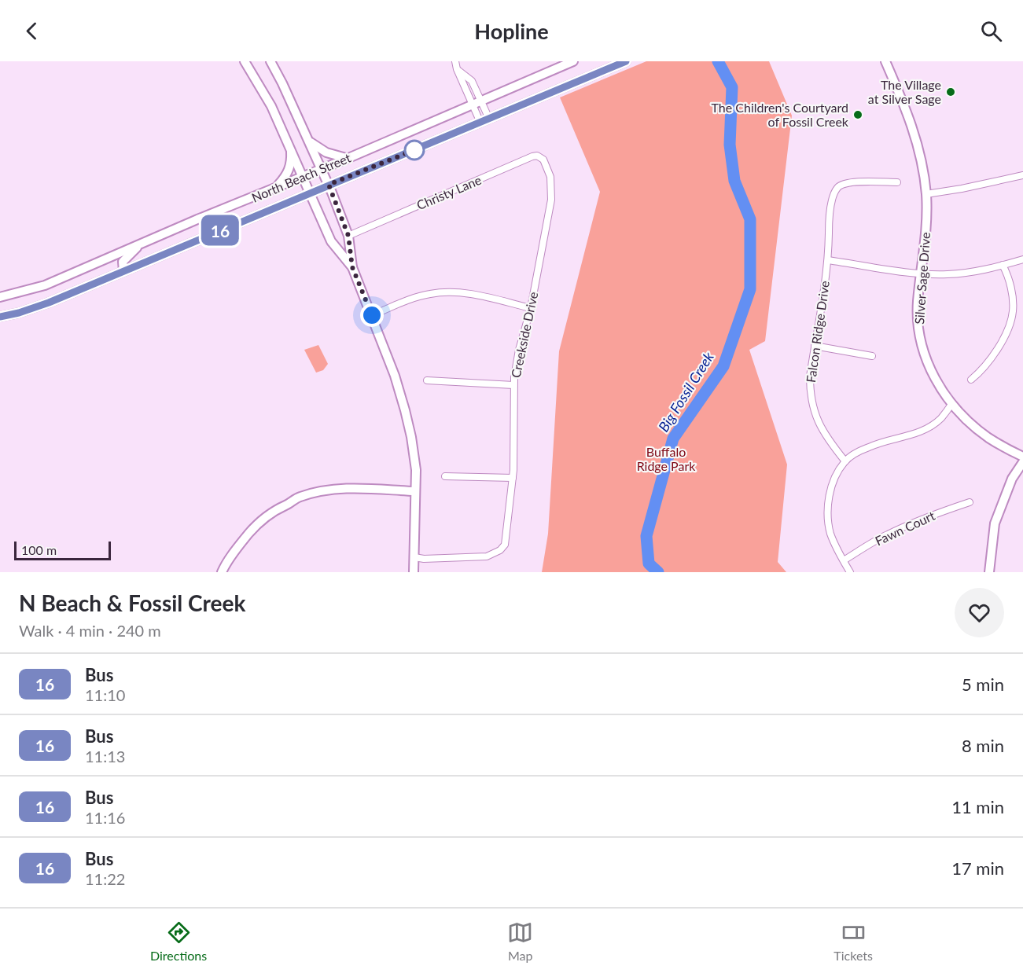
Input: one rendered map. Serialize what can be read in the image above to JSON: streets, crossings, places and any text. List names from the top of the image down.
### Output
{
  "streets": {
    "main road": ["North Beach Street", "Silver Sage Drive"],
    "street": [
      "Christy Lane",
      "Falcon Ridge Drive",
      "Creekside Drive",
      "Fawn Court"
    ]
  },
  "crossings": [
    ["Christy Lane", "Creekside Drive"]
  ],
  "water": ["Big Fossil Creek"],
  "parks": ["Buffalo Ridge Park"],
  "places": ["The Village at Silver Sage", "The Children's Courtyard of Fossil Creek"],
  "lines": ["bus line 16"],
  "scale_bar": "100 m",
  "page": {
    "header": "Hopline",
    "on_map": "16",
    "scale": "100 m",
    "heading": ["N Beach & Fossil Creek", "Walk · 4 min · 240 m"],
    "list": [
      {
        "mark": "16",
        "name": "Bus",
        "note": "11:10",
        "value": "5 min"
      },
      {
        "mark": "16",
        "name": "Bus",
        "note": "11:13",
        "value": "8 min"
      },
      {
        "mark": "16",
        "name": "Bus",
        "note": "11:16",
        "value": "11 min"
      },
      {
        "mark": "16",
        "name": "Bus",
        "note": "11:22",
        "value": "17 min"
      }
    ],
    "tabs": ["Directions", "Map", "Tickets"]
  }
}
